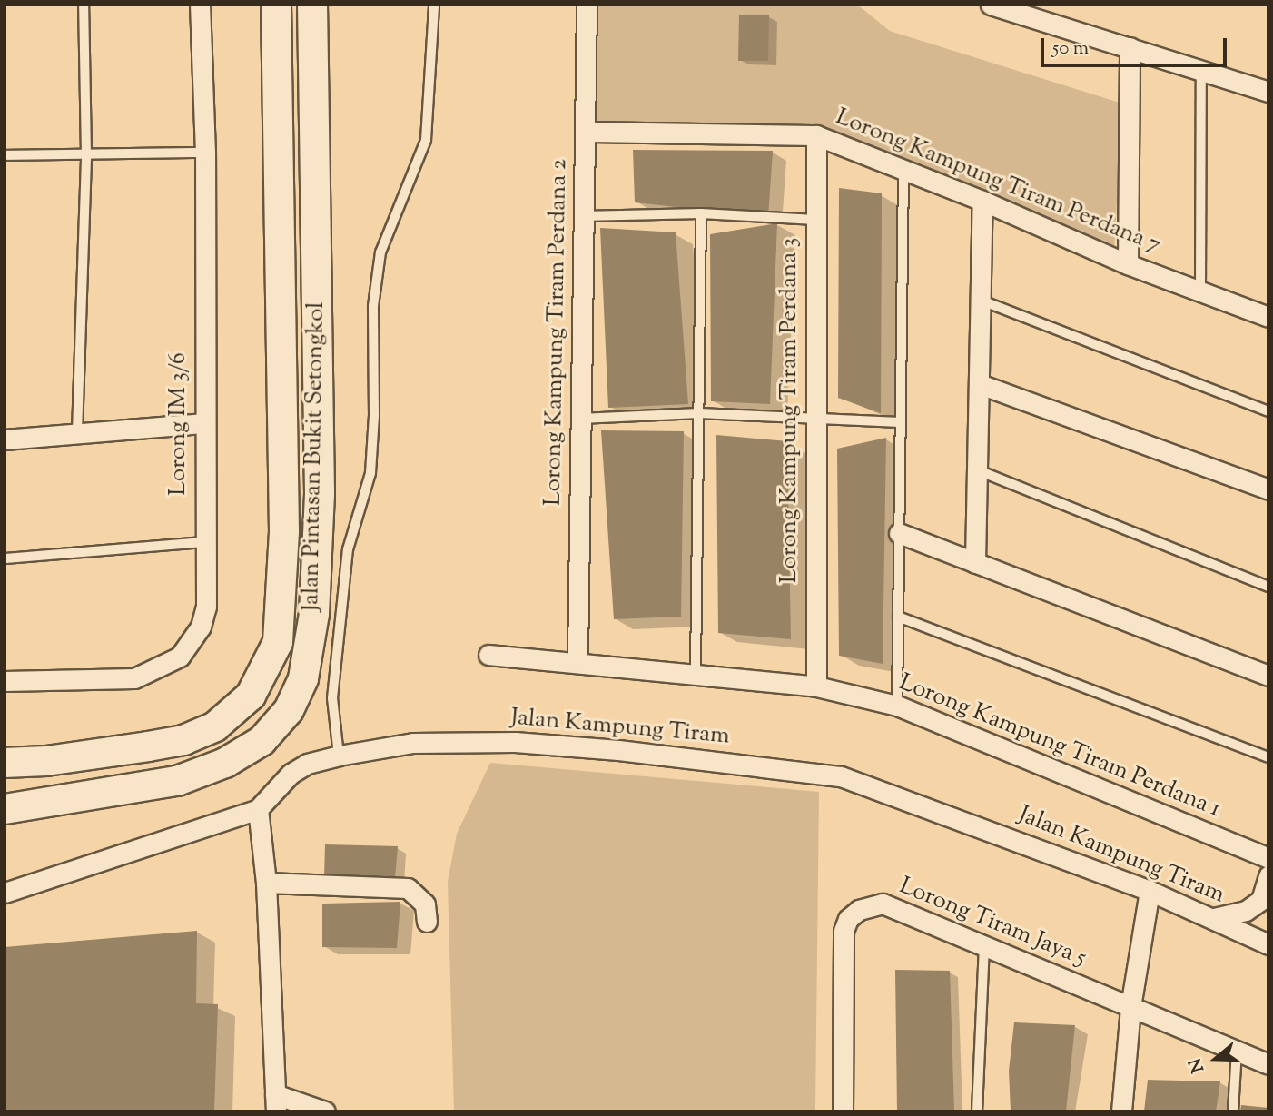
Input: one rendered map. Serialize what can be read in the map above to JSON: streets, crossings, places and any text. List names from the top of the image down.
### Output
{
  "streets": {
    "main road": ["Jalan Pintasan Bukit Setongkol"],
    "street": [
      "Lorong Kampung Tiram Perdana 7",
      "Lorong Kampung Tiram Perdana 2",
      "Lorong Kampung Tiram Perdana 3",
      "Lorong IM 3/6",
      "Jalan Kampung Tiram",
      "Lorong Kampung Tiram Perdana 1",
      "Lorong Tiram Jaya 5"
    ]
  },
  "crossings": [
    ["Lorong Kampung Tiram Perdana 7", "Lorong Kampung Tiram Perdana 2"],
    ["Lorong Kampung Tiram Perdana 7", "Lorong Kampung Tiram Perdana 3"],
    ["Lorong Kampung Tiram Perdana 2", "Lorong Kampung Tiram Perdana 1"],
    ["Lorong Kampung Tiram Perdana 3", "Lorong Kampung Tiram Perdana 1"]
  ],
  "scale_bar": "50 m",
  "north": "left"
}
